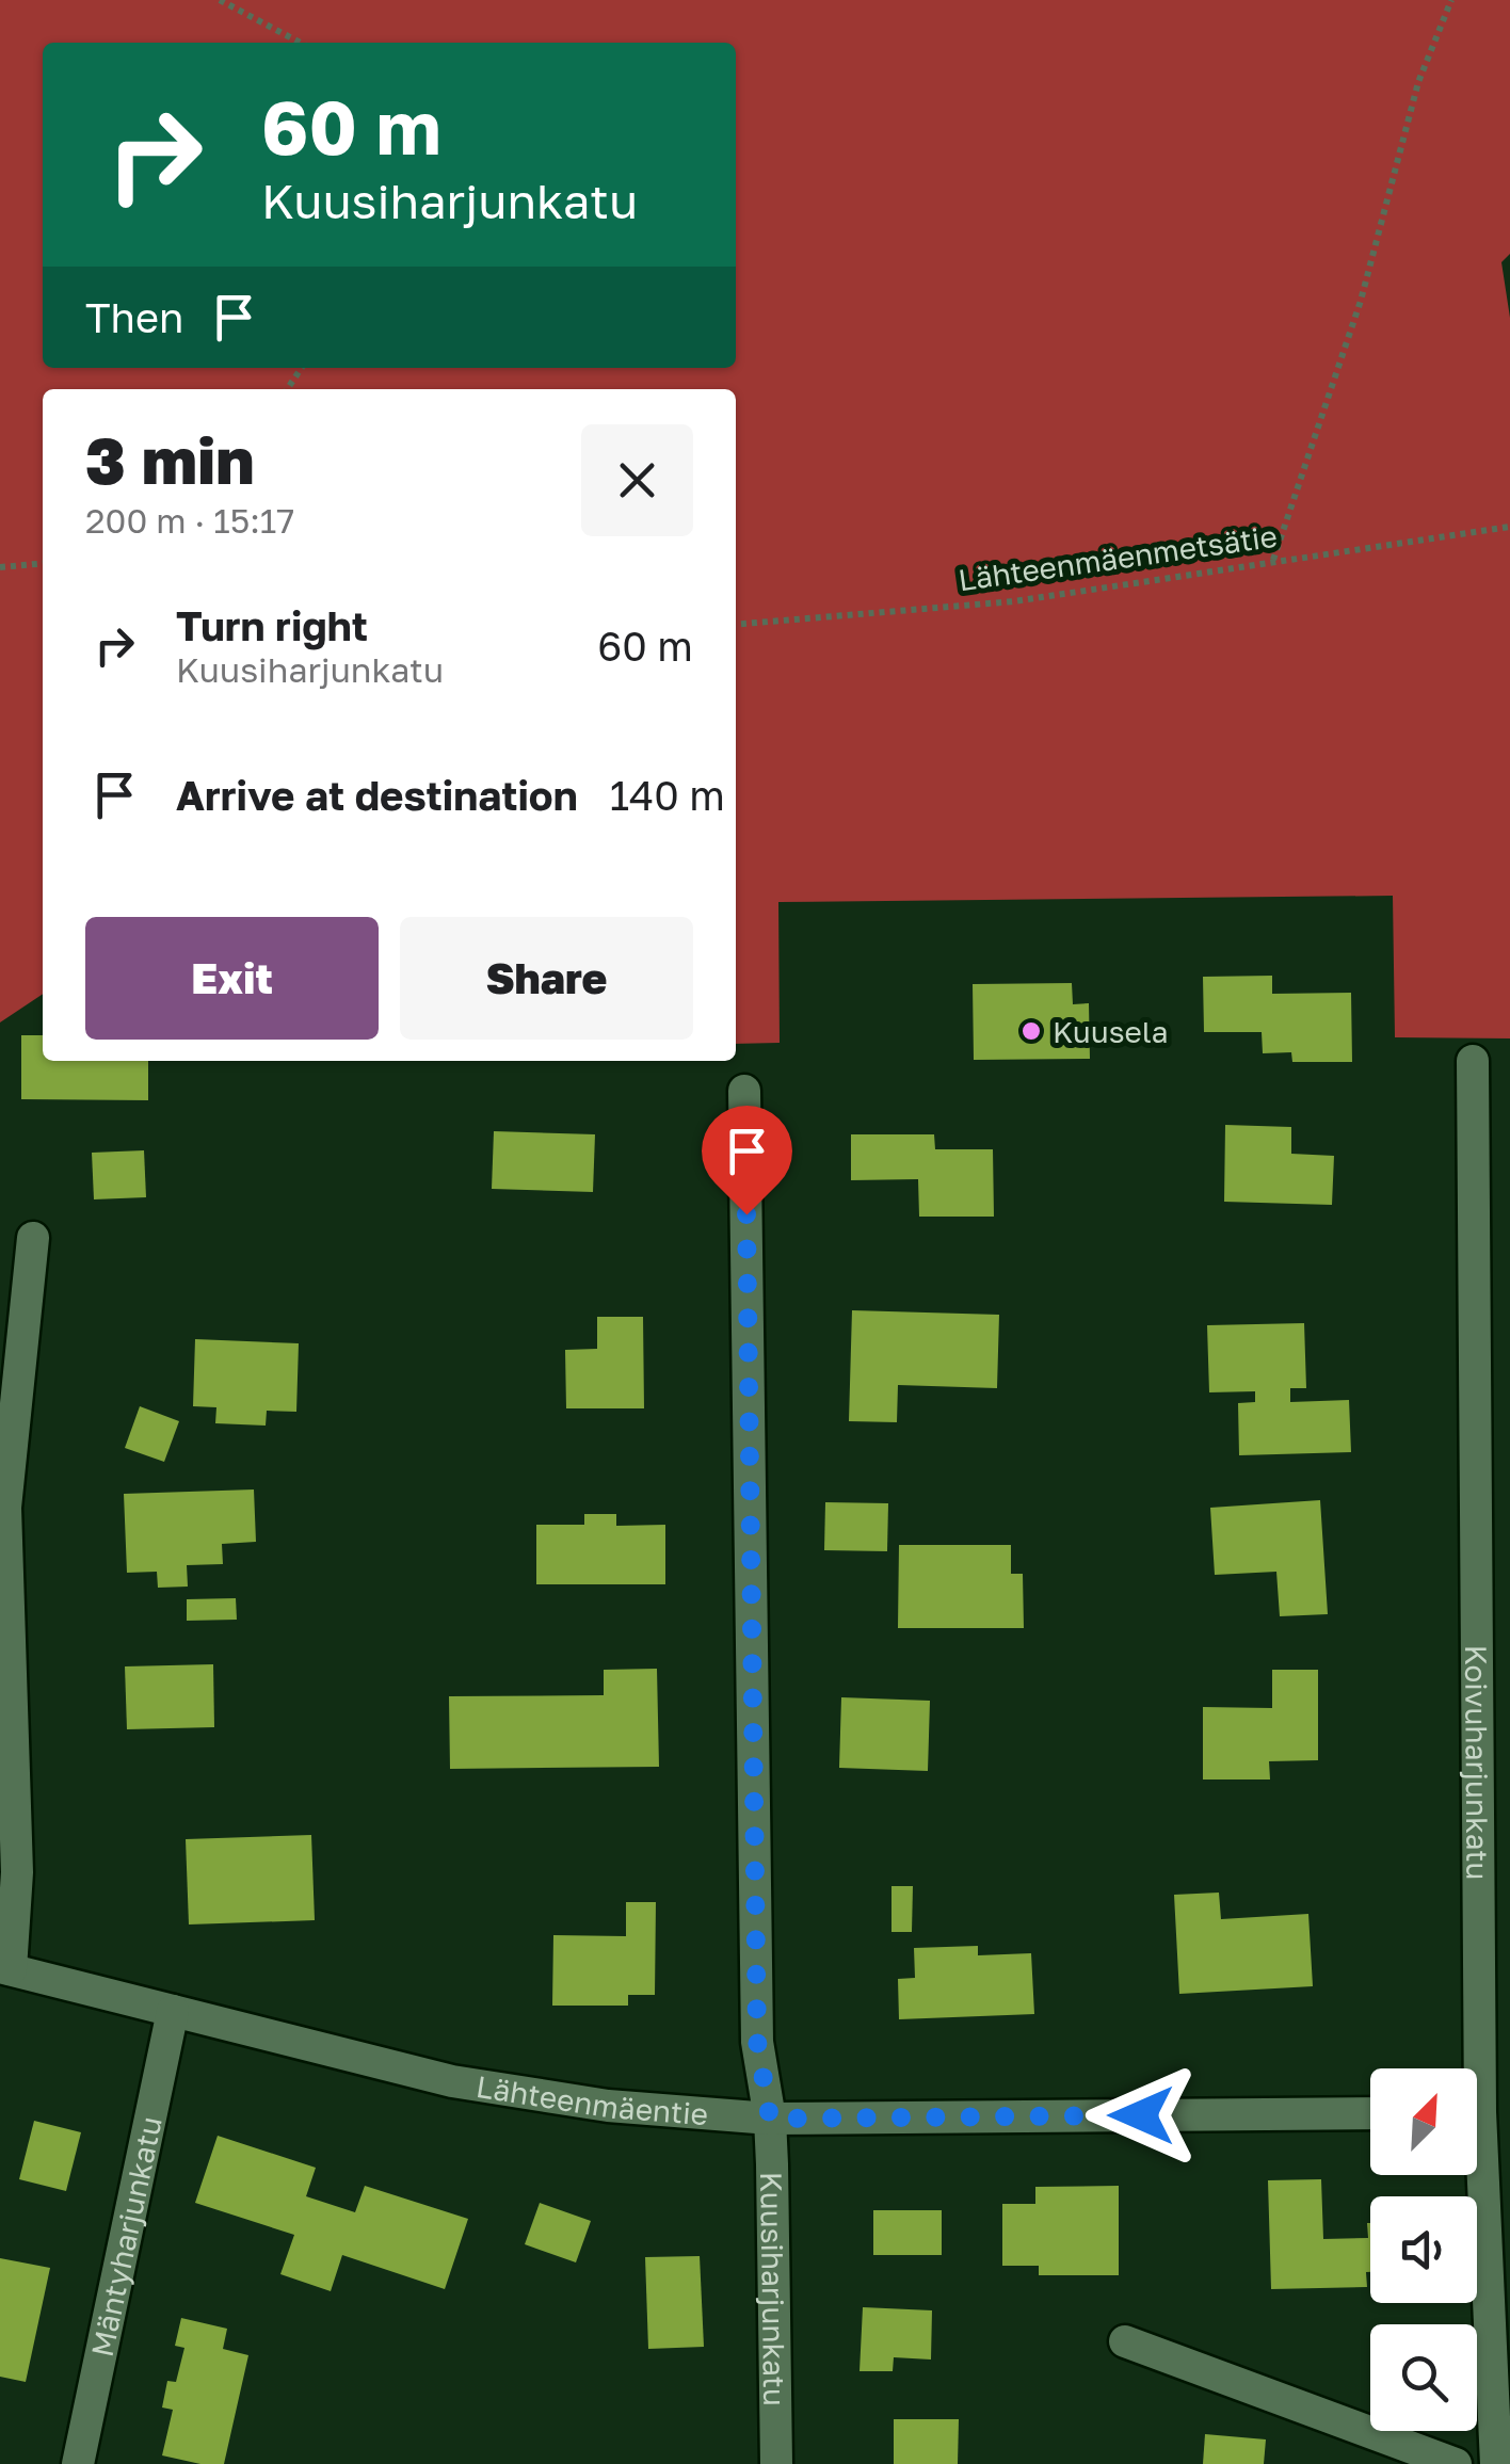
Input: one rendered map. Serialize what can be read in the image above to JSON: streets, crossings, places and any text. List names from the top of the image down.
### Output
{
  "streets": {
    "street": [
      "Koivuharjunkatu",
      "Lähteenmäentie",
      "Mäntyharjunkatu",
      "Kuusiharjunkatu"
    ],
    "path": ["Lähteenmäenmetsätie"]
  },
  "crossings": [
    ["Lähteenmäentie", "Mäntyharjunkatu"],
    ["Lähteenmäentie", "Kuusiharjunkatu"]
  ],
  "places": ["Kuusela"],
  "north": "top right",
  "page": {
    "turn": ["60 m", "Kuusiharjunkatu"],
    "then": "Then",
    "heading": ["3 min", "200 m · 15:17"],
    "list": [
      {
        "name": "Turn right",
        "note": "Kuusiharjunkatu",
        "value": "60 m"
      },
      {
        "name": "Arrive at destination",
        "value": "140 m"
      }
    ],
    "buttons": ["Exit", "Share"]
  }
}
